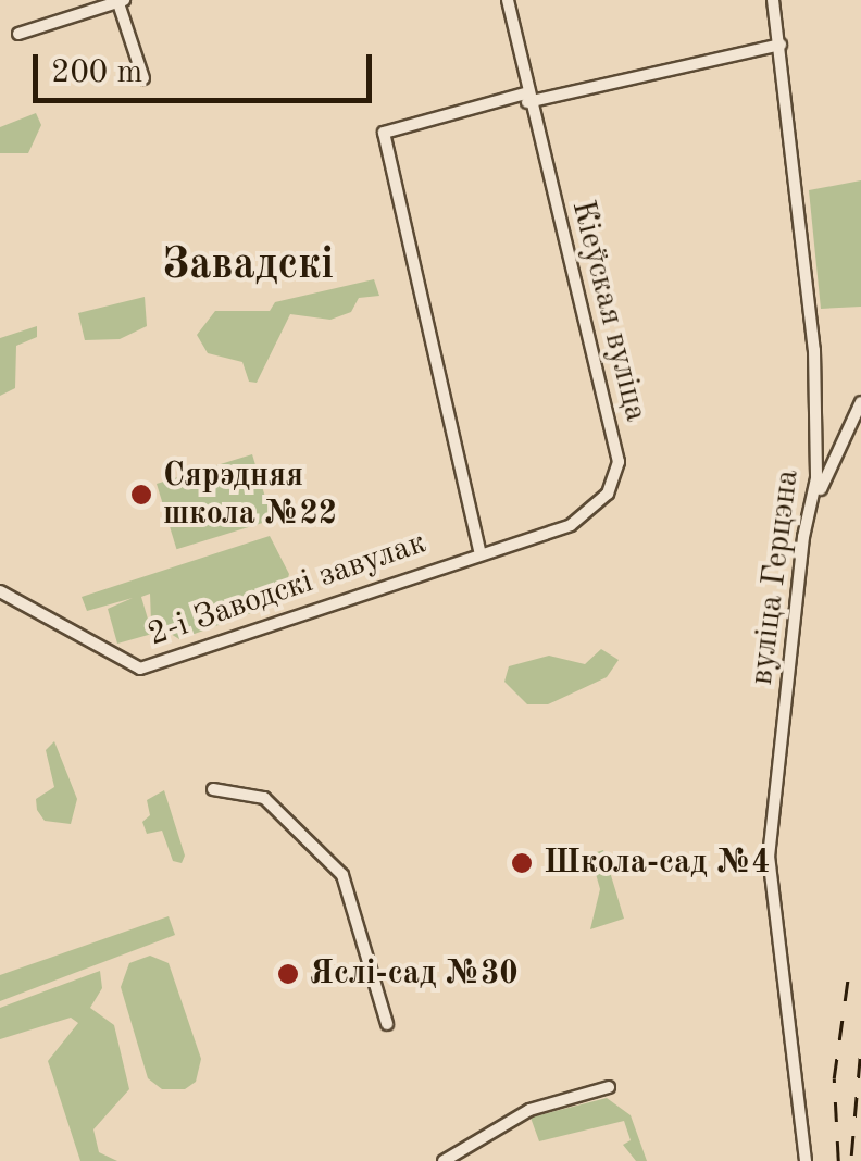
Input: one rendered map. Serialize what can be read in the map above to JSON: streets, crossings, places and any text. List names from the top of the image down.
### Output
{
  "streets": {
    "street": ["Кіеўская вуліца", "вуліца Герцэна", "2-і Заводскі завулак"]
  },
  "crossings": [
    ["Кіеўская вуліца", "2-і Заводскі завулак"]
  ],
  "districts": ["Завадскі"],
  "places": ["Сярэдняя школа №22", "Школа-сад №4", "Яслі-сад №30"],
  "scale_bar": "200 m"
}
